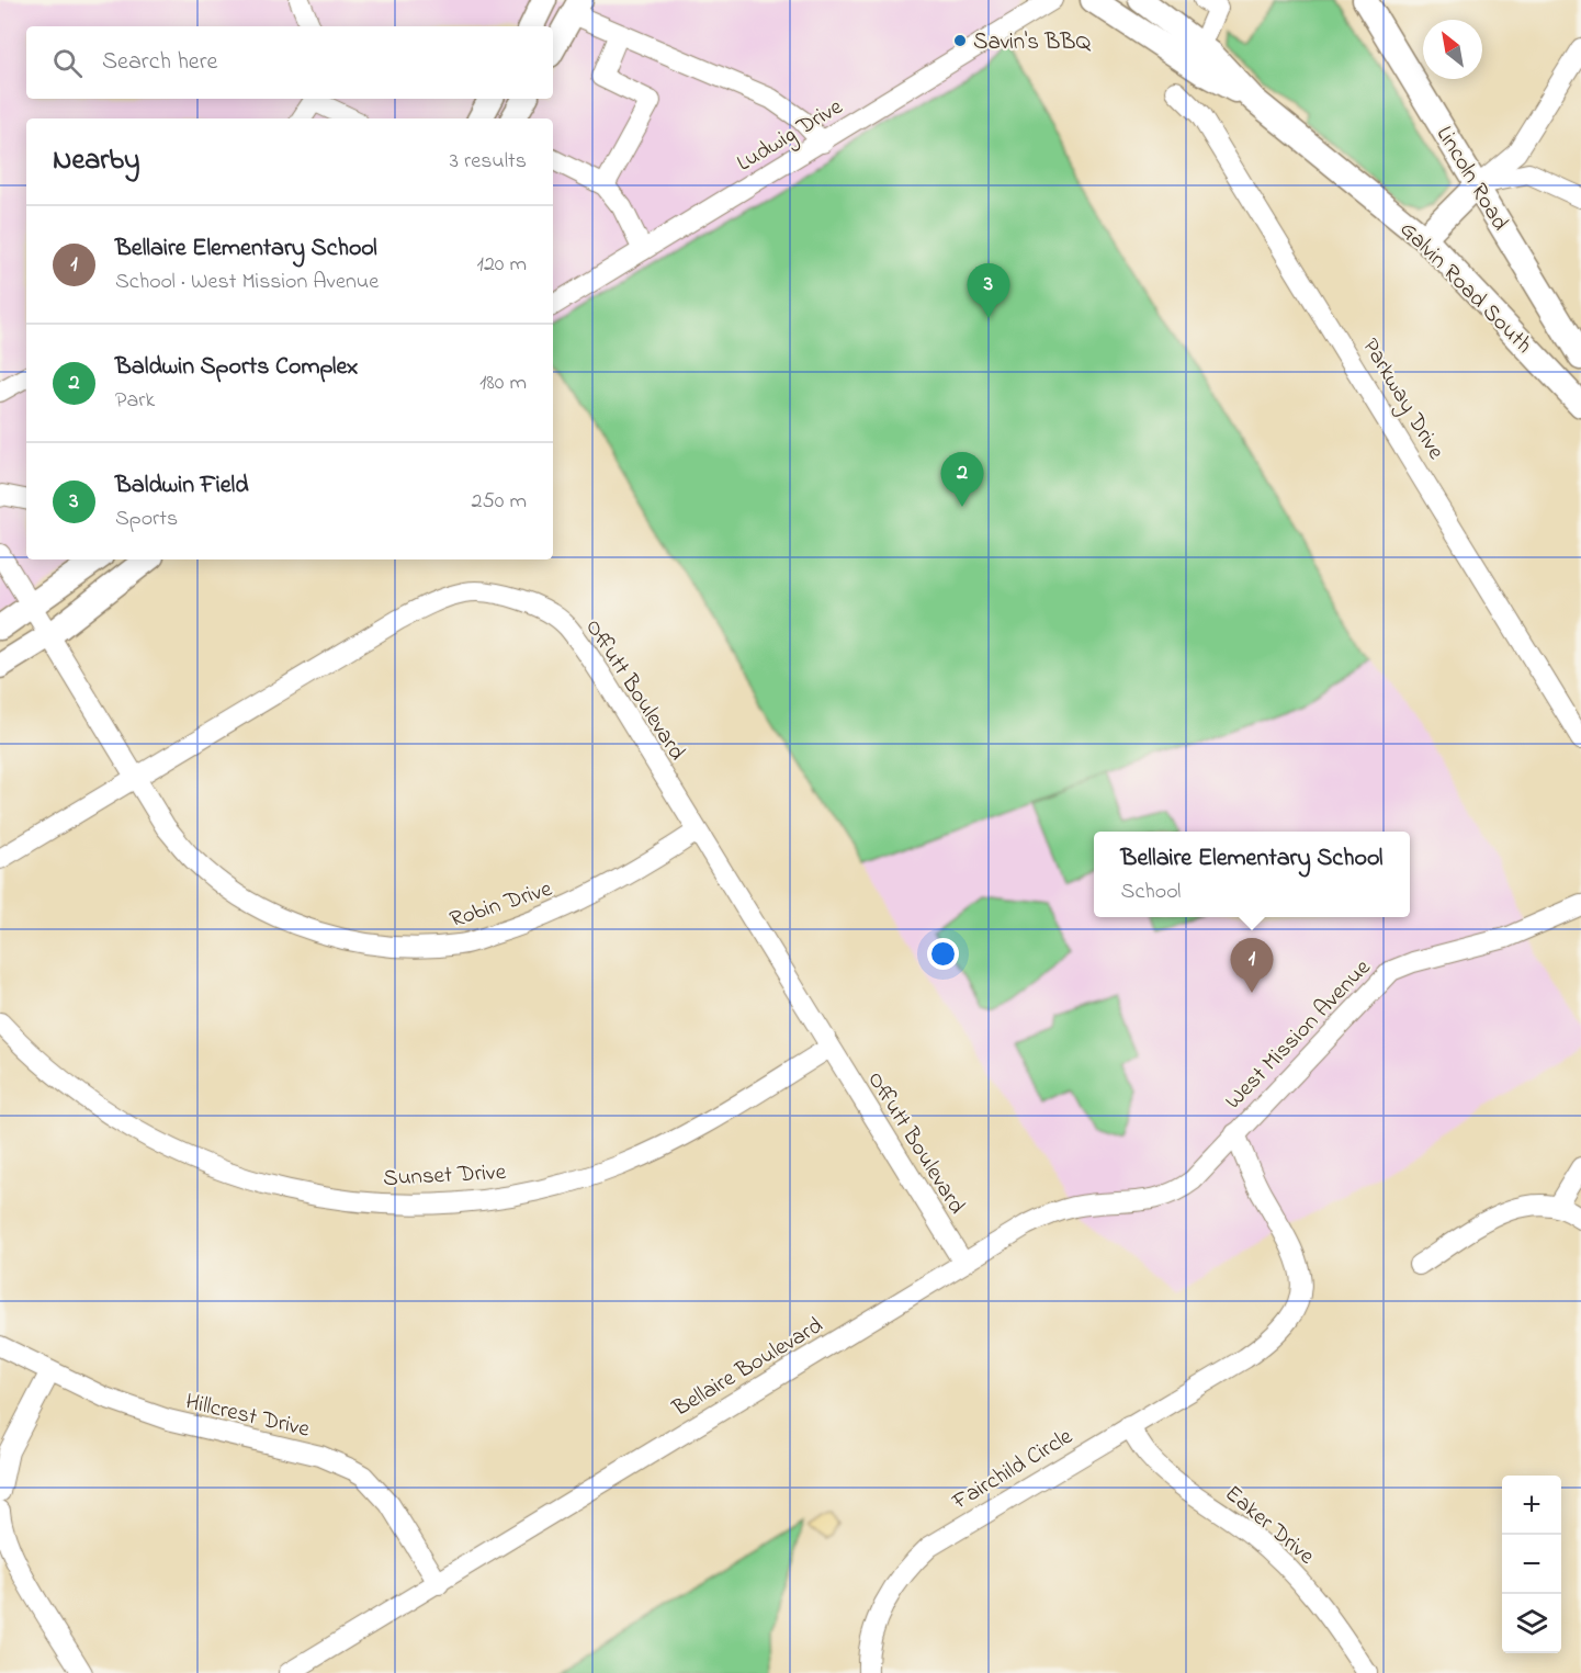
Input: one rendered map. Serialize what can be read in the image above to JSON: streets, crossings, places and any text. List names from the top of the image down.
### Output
{
  "streets": {
    "main road": ["Lincoln Road", "Galvin Road South"],
    "street": [
      "Ludwig Drive",
      "Parkway Drive",
      "Offutt Boulevard",
      "Robin Drive",
      "West Mission Avenue",
      "Sunset Drive",
      "Bellaire Boulevard",
      "Hillcrest Drive",
      "Fairchild Circle",
      "Eaker Drive"
    ]
  },
  "crossings": [
    ["Offutt Boulevard", "Robin Drive"],
    ["Offutt Boulevard", "Sunset Drive"],
    ["Offutt Boulevard", "Bellaire Boulevard"],
    ["West Mission Avenue", "Bellaire Boulevard"],
    ["West Mission Avenue", "Fairchild Circle"],
    ["Bellaire Boulevard", "Hillcrest Drive"],
    ["Bellaire Boulevard", "Fairchild Circle"],
    ["Fairchild Circle", "Eaker Drive"]
  ],
  "places": ["Savin's BBQ"],
  "north": "top left",
  "page": {
    "search": "Search here",
    "heading": ["Nearby", "3 results"],
    "list": [
      {
        "mark": "1",
        "name": "Bellaire Elementary School",
        "note": "School · West Mission Avenue",
        "value": "120 m"
      },
      {
        "mark": "2",
        "name": "Baldwin Sports Complex",
        "note": "Park",
        "value": "180 m"
      },
      {
        "mark": "3",
        "name": "Baldwin Field",
        "note": "Sports",
        "value": "250 m"
      }
    ],
    "pins": ["3", "2", "1"],
    "popup": ["Bellaire Elementary School", "School"],
    "map_buttons": ["+", "−"]
  }
}
